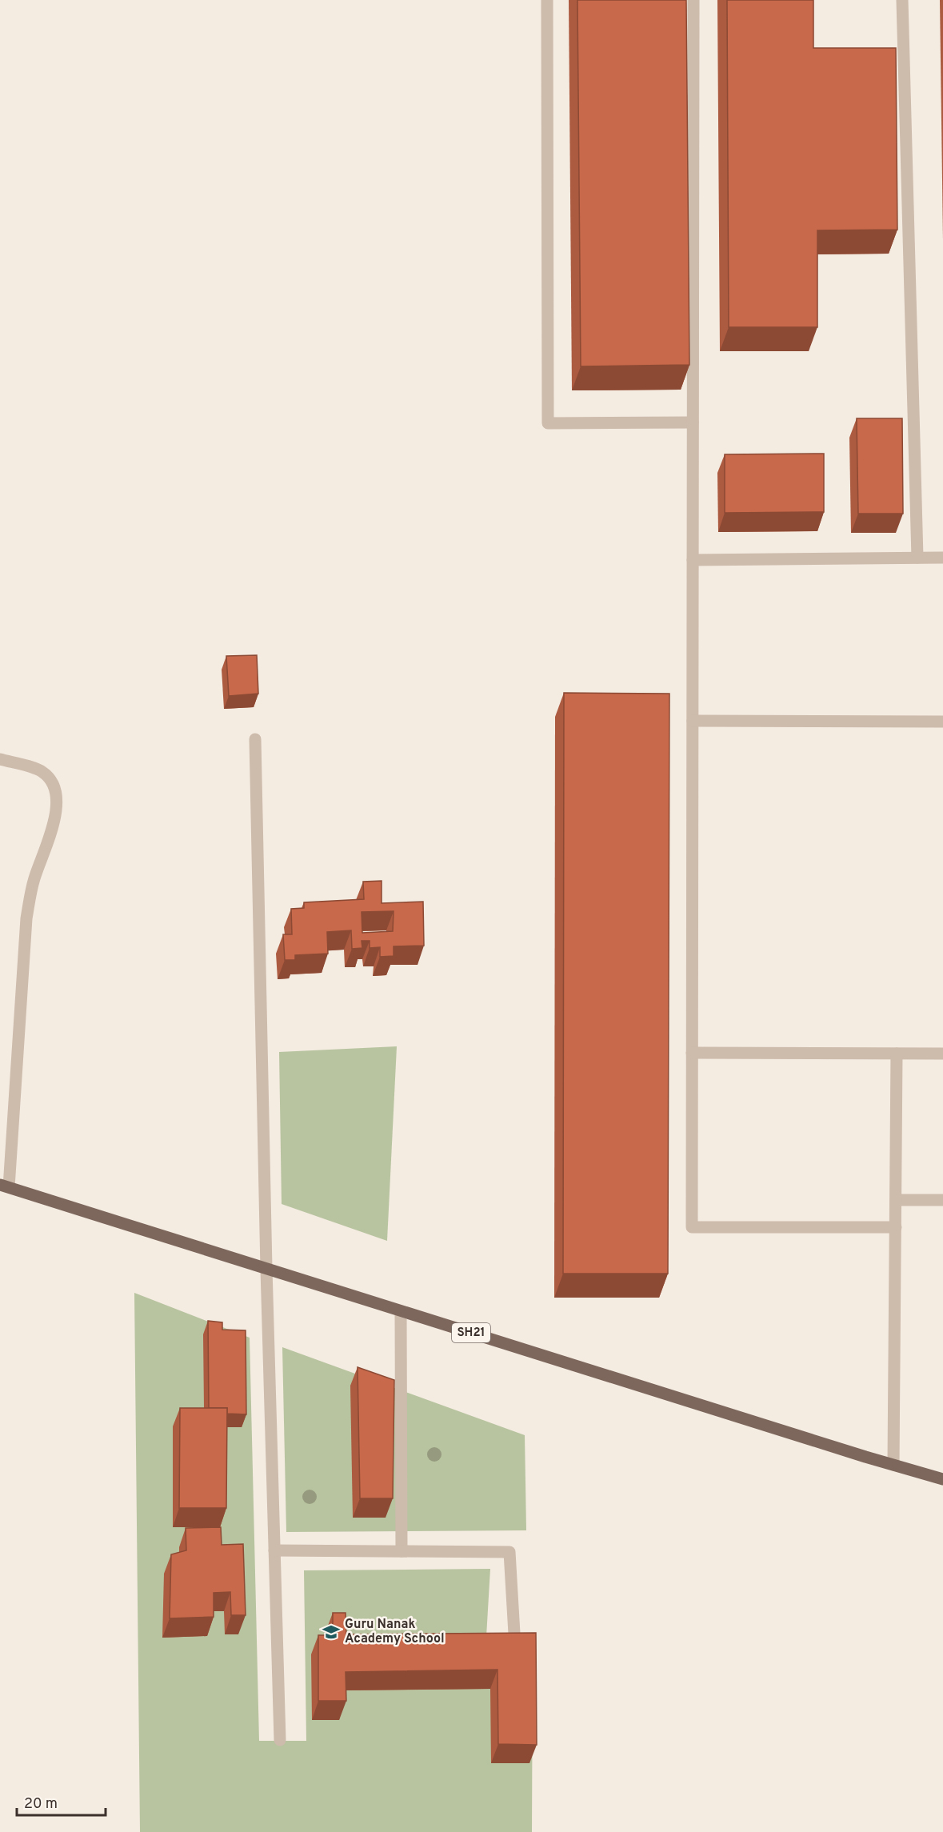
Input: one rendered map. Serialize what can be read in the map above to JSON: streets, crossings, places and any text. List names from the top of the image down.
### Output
{
  "streets": {
    "main road": ["SH21"]
  },
  "places": {
    "school or university": ["Guru Nanak Academy School"]
  },
  "scale_bar": "20 m"
}
